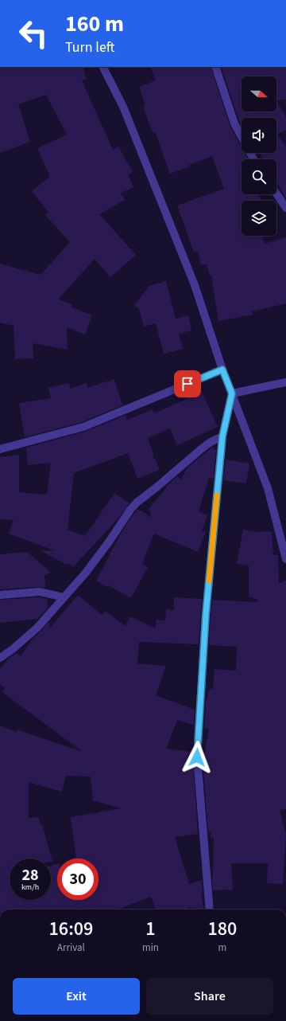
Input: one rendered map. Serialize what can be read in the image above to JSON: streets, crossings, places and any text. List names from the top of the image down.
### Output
{
  "north": "right",
  "page": {
    "turn": ["160 m", "Turn left"],
    "speed": "28 km/h",
    "limit": "30",
    "eta": [
      "16:09",
      "Arrival",
      "1",
      "min",
      "180",
      "m"
    ],
    "buttons": ["Exit", "Share"]
  }
}
